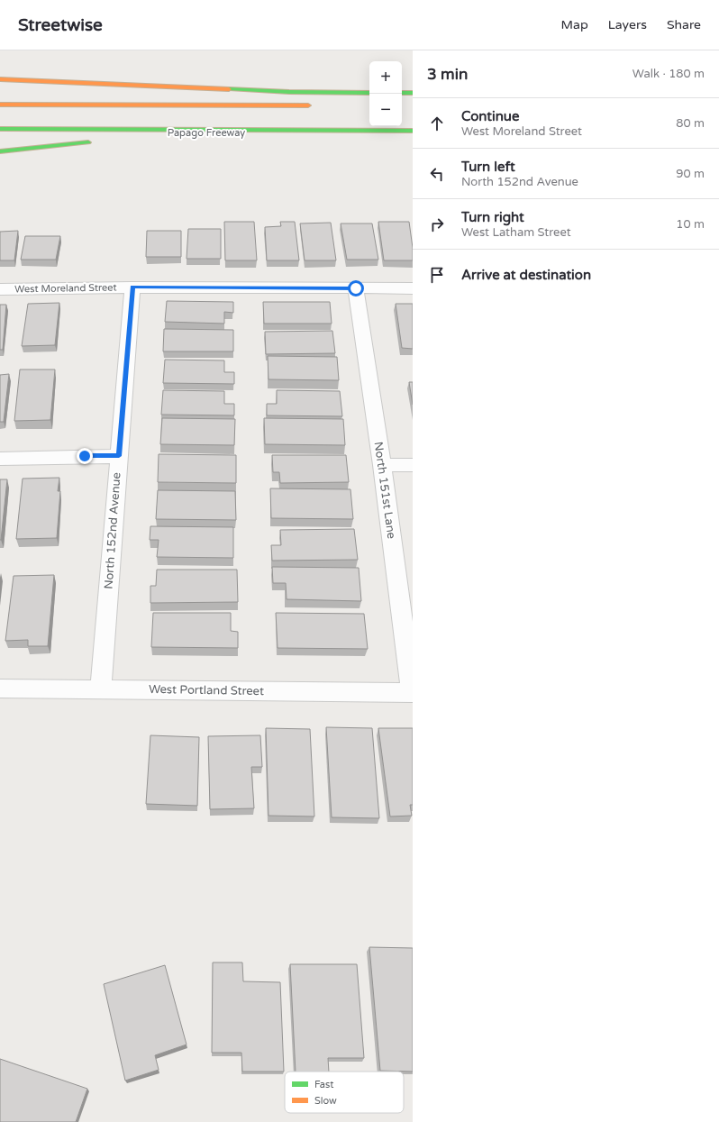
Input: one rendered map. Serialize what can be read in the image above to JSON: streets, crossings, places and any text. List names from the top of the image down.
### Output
{
  "streets": {
    "street": [
      "West Moreland Street",
      "North 151st Lane",
      "North 152nd Avenue",
      "West Portland Street"
    ]
  },
  "crossings": [
    ["West Moreland Street", "North 151st Lane"],
    ["West Moreland Street", "North 152nd Avenue"],
    ["North 151st Lane", "West Portland Street"],
    ["North 152nd Avenue", "West Portland Street"]
  ],
  "legend": ["Fast", "Slow"],
  "page": {
    "header": "Streetwise",
    "nav": ["Map", "Layers", "Share"],
    "heading": ["3 min", "Walk · 180 m"],
    "map_buttons": ["+", "−"],
    "list": [
      ["Continue", "West Moreland Street", "80 m"],
      ["Turn left", "North 152nd Avenue", "90 m"],
      ["Turn right", "West Latham Street", "10 m"],
      "Arrive at destination"
    ]
  }
}
